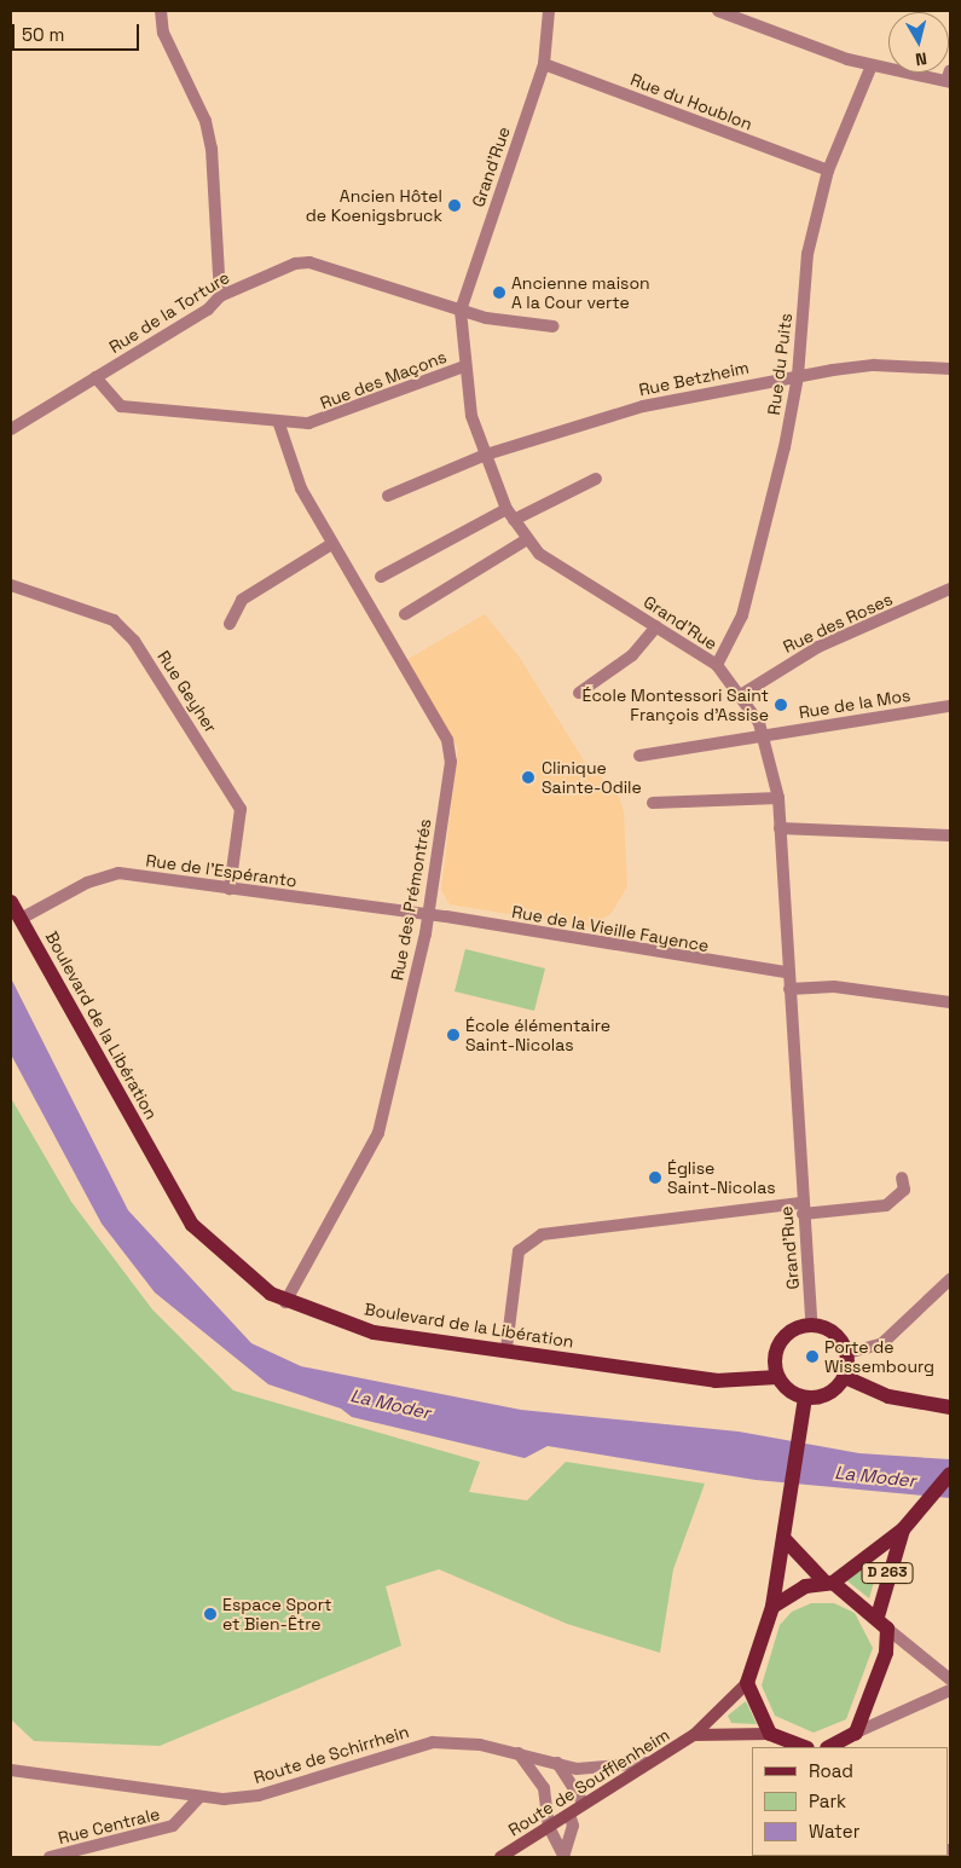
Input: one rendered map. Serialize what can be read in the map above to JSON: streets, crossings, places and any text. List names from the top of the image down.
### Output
{
  "streets": {
    "main road": ["Boulevard de la Libération", "D 263", "Route de Soufflenheim"],
    "street": [
      "Rue du Houblon",
      "Grand'Rue",
      "Rue de la Torture",
      "Rue du Puits",
      "Rue Betzheim",
      "Rue des Maçons",
      "Rue des Roses",
      "Rue Geyher",
      "Rue de la Mos",
      "Rue de l'Espéranto",
      "Rue des Prémontrés",
      "Rue de la Vieille Fayence",
      "Route de Schirrhein",
      "Rue Centrale"
    ]
  },
  "crossings": [
    ["Rue du Houblon", "Grand'Rue"],
    ["Rue du Houblon", "Rue du Puits"],
    ["Grand'Rue", "Rue de la Torture"],
    ["Grand'Rue", "Rue du Puits"],
    ["Grand'Rue", "Rue Betzheim"],
    ["Grand'Rue", "Rue des Maçons"],
    ["Grand'Rue", "Rue des Roses"],
    ["Grand'Rue", "Rue de la Mos"],
    ["Grand'Rue", "Rue de la Vieille Fayence"],
    ["Grand'Rue", "Boulevard de la Libération"],
    ["Rue de la Torture", "Rue des Maçons"],
    ["Rue du Puits", "Rue Betzheim"],
    ["Rue des Maçons", "Rue des Prémontrés"],
    ["Rue Geyher", "Rue de l'Espéranto"],
    ["Rue de l'Espéranto", "Rue des Prémontrés"],
    ["Rue de l'Espéranto", "Rue de la Vieille Fayence"],
    ["Rue de l'Espéranto", "Boulevard de la Libération"],
    ["Rue des Prémontrés", "Rue de la Vieille Fayence"],
    ["Rue des Prémontrés", "Boulevard de la Libération"],
    ["Route de Schirrhein", "Route de Soufflenheim"],
    ["Route de Schirrhein", "Rue Centrale"]
  ],
  "water": ["La Moder"],
  "places": [
    "Ancien Hôtel de Koenigsbruck",
    "Ancienne maison A la Cour verte",
    "École Montessori Saint François d'Assise",
    "Clinique Sainte-Odile",
    "École élémentaire Saint-Nicolas",
    "Église Saint-Nicolas",
    "Porte de Wissembourg",
    "Espace Sport et Bien-Être"
  ],
  "legend": ["Road", "Park", "Water"],
  "scale_bar": "50 m",
  "north": "bottom"
}
